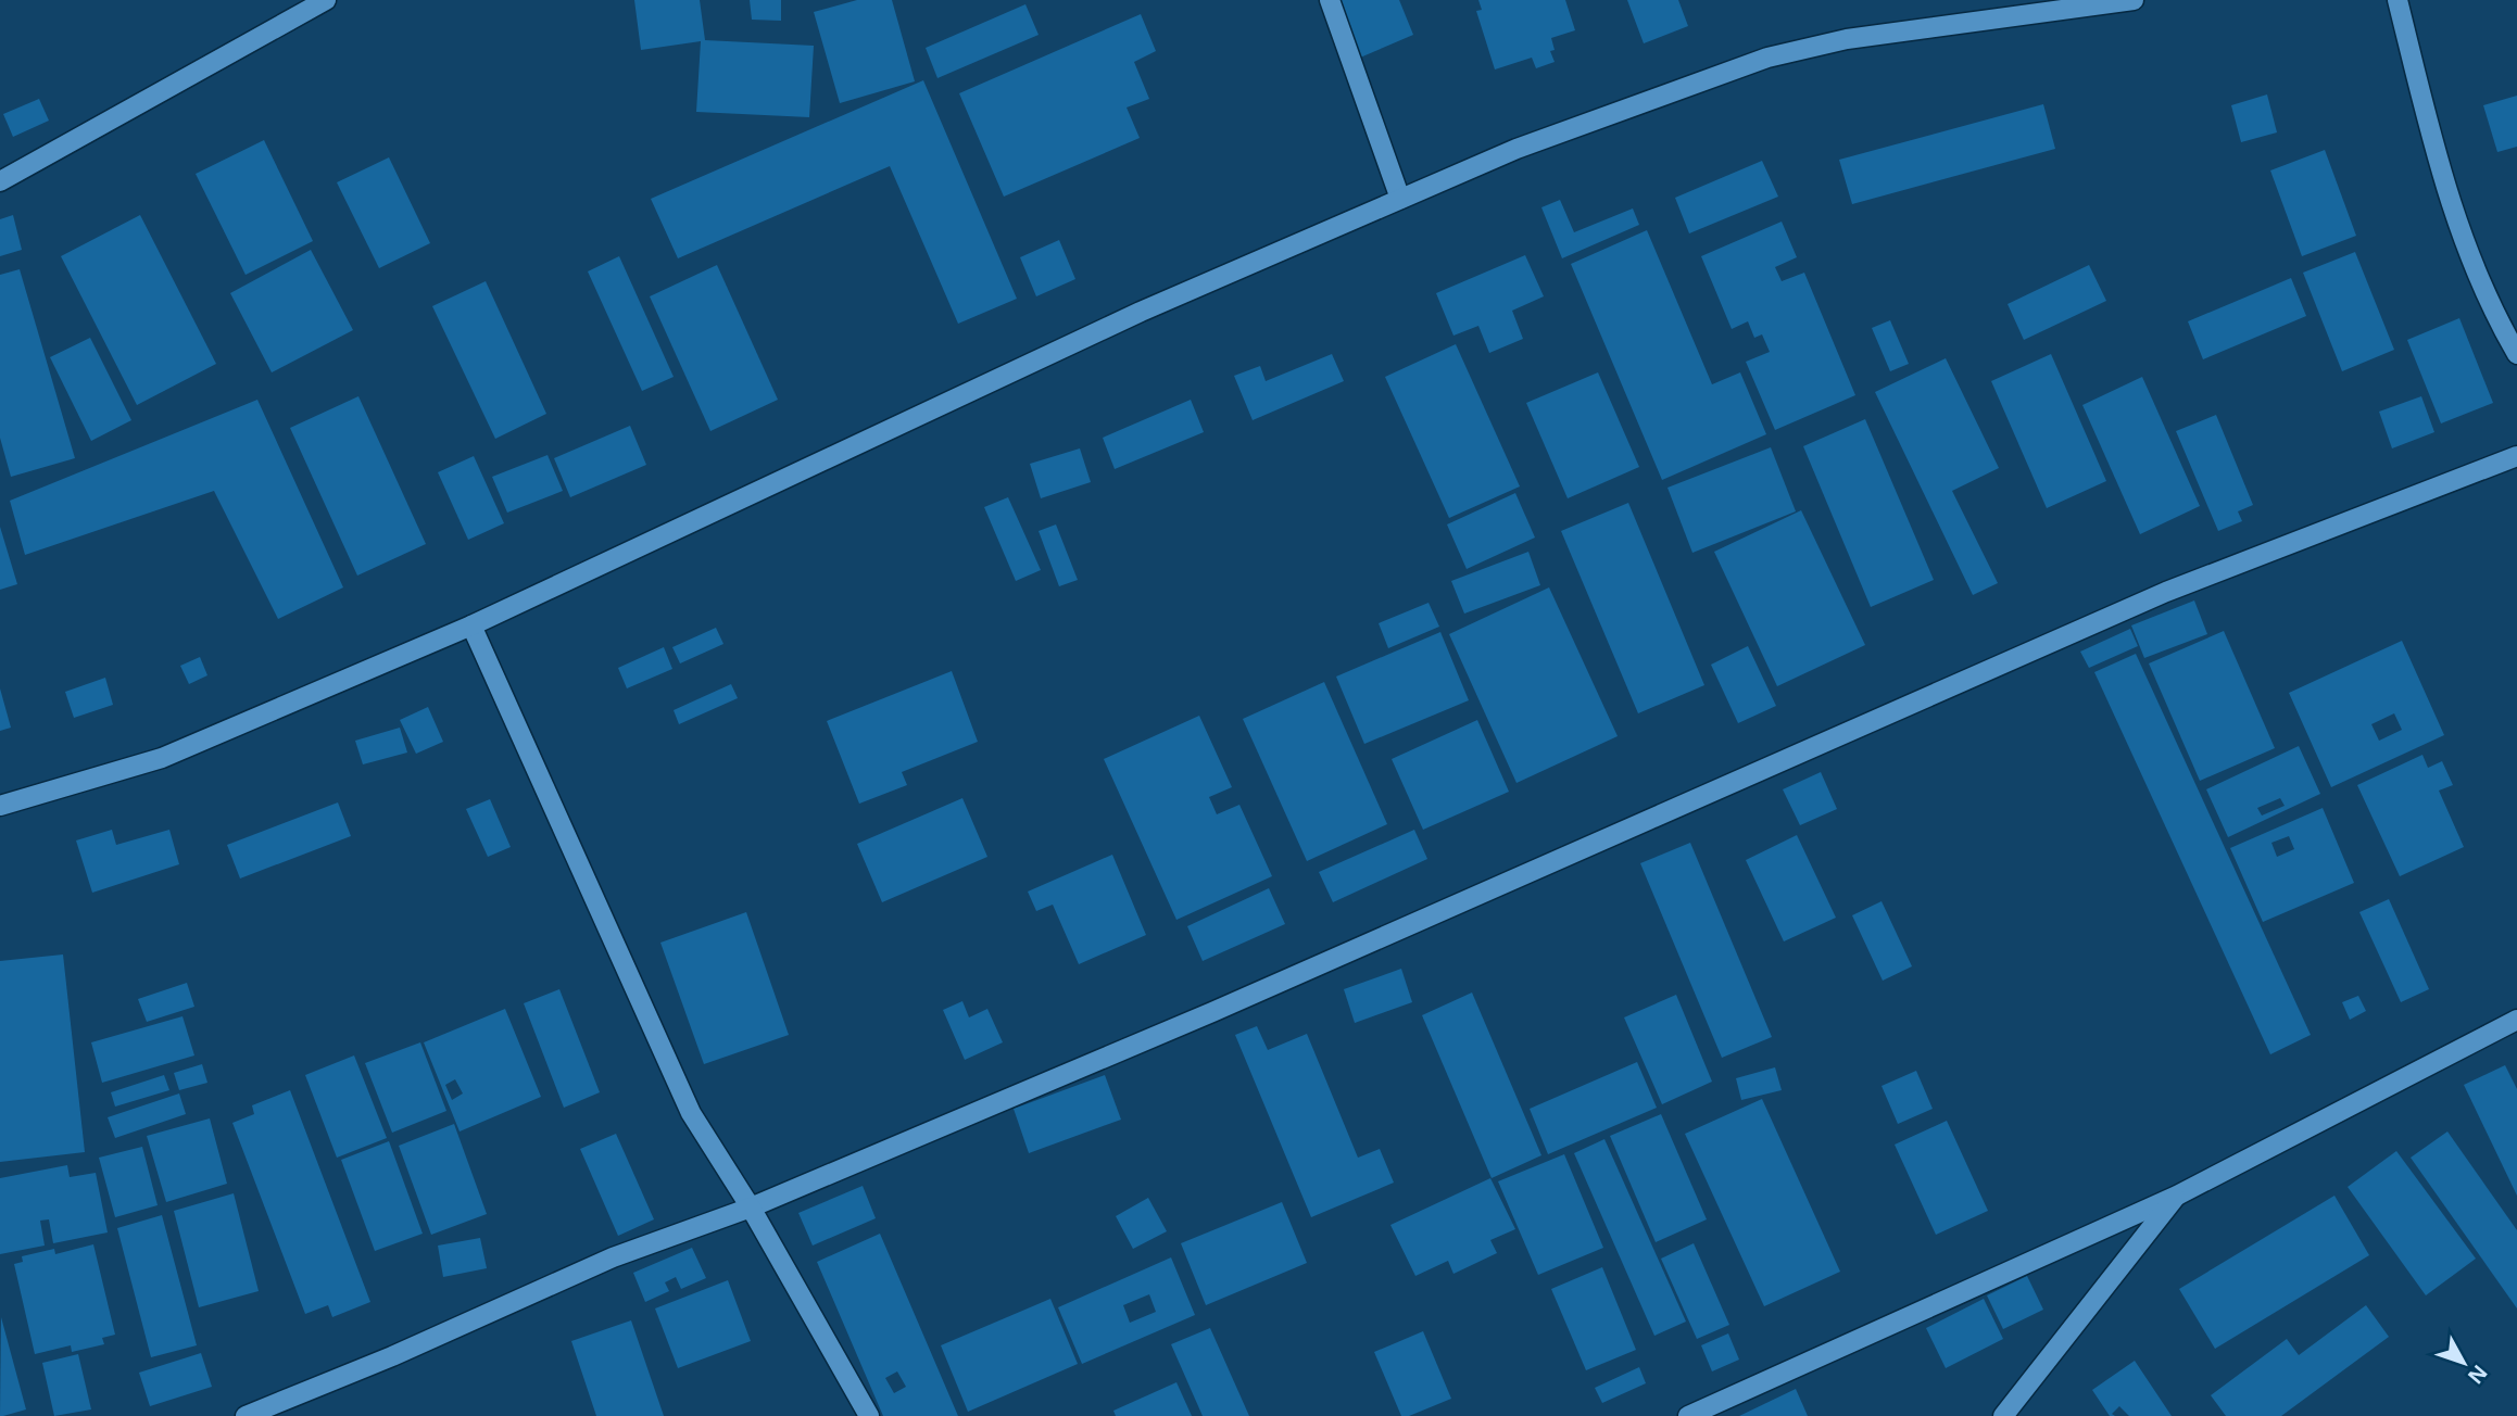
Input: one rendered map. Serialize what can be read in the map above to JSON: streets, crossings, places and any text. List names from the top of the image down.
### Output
{
  "north": "bottom right"
}
